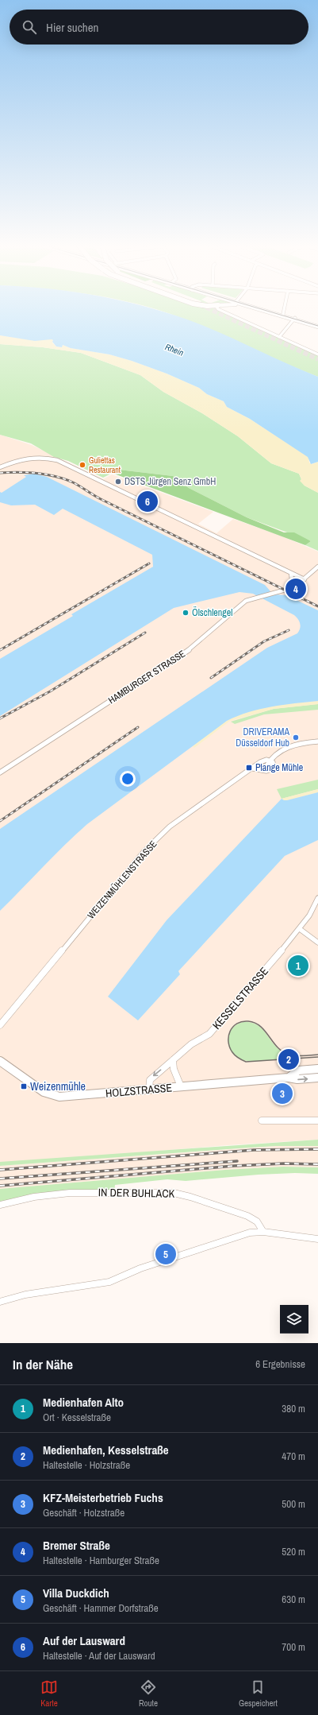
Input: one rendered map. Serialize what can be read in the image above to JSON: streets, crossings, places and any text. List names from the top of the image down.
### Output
{
  "streets": {
    "main road": ["HOLZSTRASSE"],
    "street": [
      "HAMBURGER STRASSE",
      "WEIZENMÜHLENSTRASSE",
      "KESSELSTRASSE",
      "IN DER BUHLACK"
    ]
  },
  "crossings": [
    ["KESSELSTRASSE", "HOLZSTRASSE"]
  ],
  "water": ["Rhein"],
  "places": {
    "other": [
      "Guliettas Restaurant",
      "DSTS Jürgen Senz GmbH",
      "Ölschlengel",
      "DRIVERAMA Düsseldorf Hub"
    ],
    "transit": ["Plange Mühle", "Weizenmühle"]
  },
  "page": {
    "search": "Hier suchen",
    "pins": [
      "6",
      "4",
      "1",
      "2",
      "3",
      "5"
    ],
    "heading": ["In der Nähe", "6 Ergebnisse"],
    "list": [
      {
        "mark": "1",
        "name": "Medienhafen Alto",
        "note": "Ort · Kesselstraße",
        "value": "380 m"
      },
      {
        "mark": "2",
        "name": "Medienhafen, Kesselstraße",
        "note": "Haltestelle · Holzstraße",
        "value": "470 m"
      },
      {
        "mark": "3",
        "name": "KFZ-Meisterbetrieb Fuchs",
        "note": "Geschäft · Holzstraße",
        "value": "500 m"
      },
      {
        "mark": "4",
        "name": "Bremer Straße",
        "note": "Haltestelle · Hamburger Straße",
        "value": "520 m"
      },
      {
        "mark": "5",
        "name": "Villa Duckdich",
        "note": "Geschäft · Hammer Dorfstraße",
        "value": "630 m"
      },
      {
        "mark": "6",
        "name": "Auf der Lausward",
        "note": "Haltestelle · Auf der Lausward",
        "value": "700 m"
      }
    ],
    "nav": ["Karte", "Route", "Gespeichert"]
  }
}
